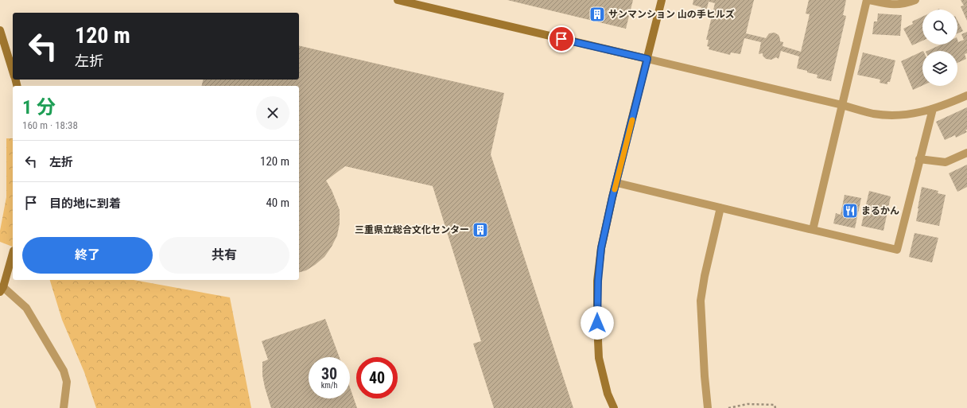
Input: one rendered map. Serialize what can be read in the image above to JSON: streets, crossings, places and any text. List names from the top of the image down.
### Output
{
  "places": {
    "building": ["サンマンション 山の手ヒルズ", "三重県立総合文化センター"],
    "restaurant": ["まるかん"]
  },
  "page": {
    "turn": ["120 m", "左折"],
    "heading": ["1 分", "160 m · 18:38"],
    "list": [
      {
        "name": "左折",
        "value": "120 m"
      },
      {
        "name": "目的地に到着",
        "value": "40 m"
      }
    ],
    "buttons": ["終了", "共有"],
    "speed": "30 km/h",
    "limit": "40"
  }
}
